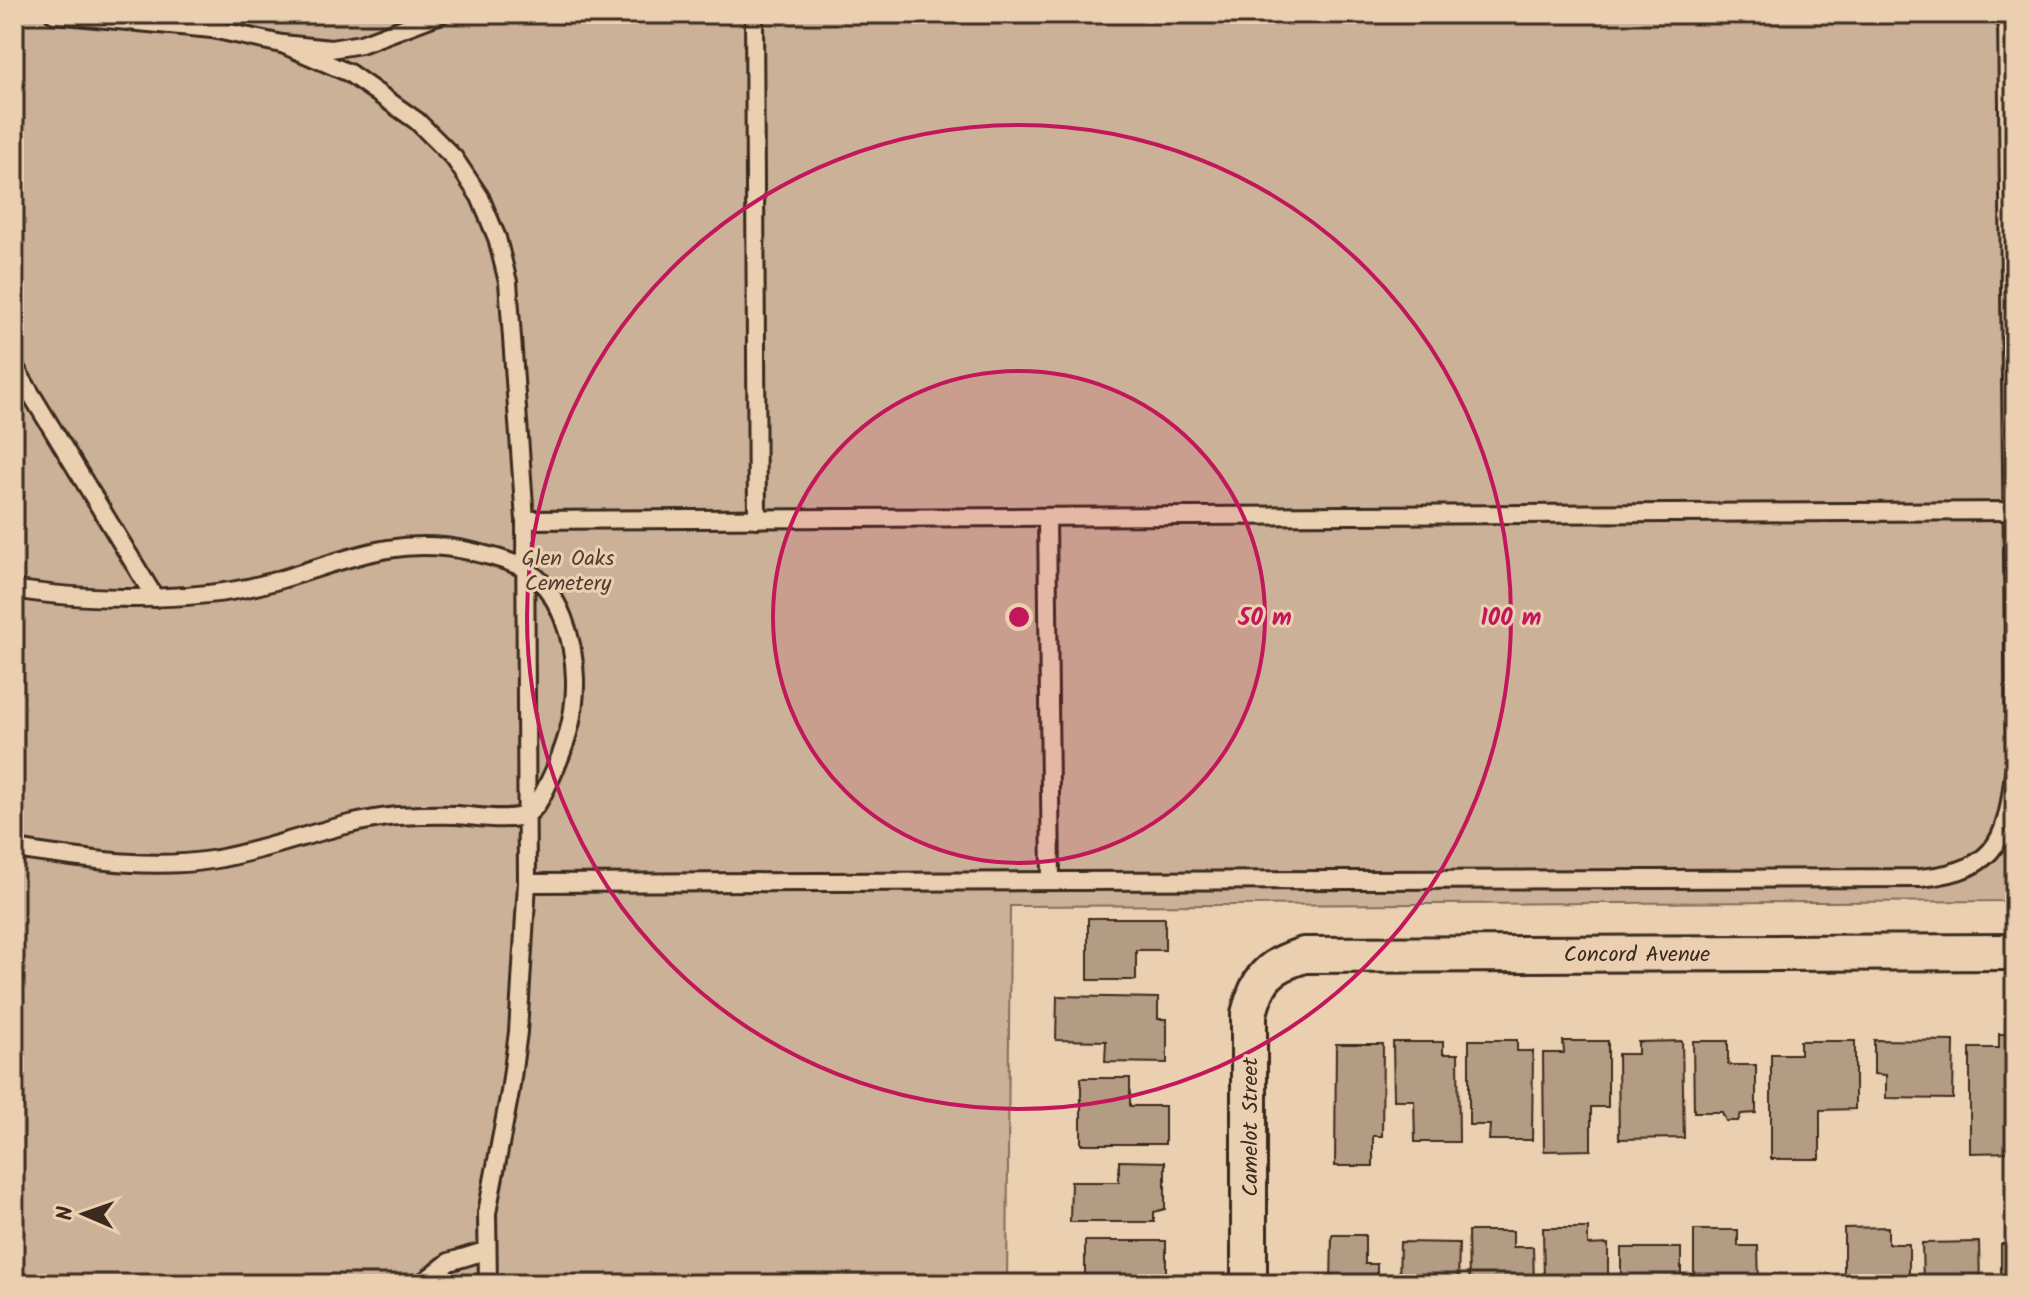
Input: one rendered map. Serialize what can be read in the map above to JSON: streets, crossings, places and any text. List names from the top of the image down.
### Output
{
  "streets": {
    "street": ["Concord Avenue", "Camelot Street"]
  },
  "crossings": [
    ["Concord Avenue", "Camelot Street"]
  ],
  "parks": ["Glen Oaks Cemetery"],
  "north": "left",
  "rings": ["50 m", "100 m"]
}
